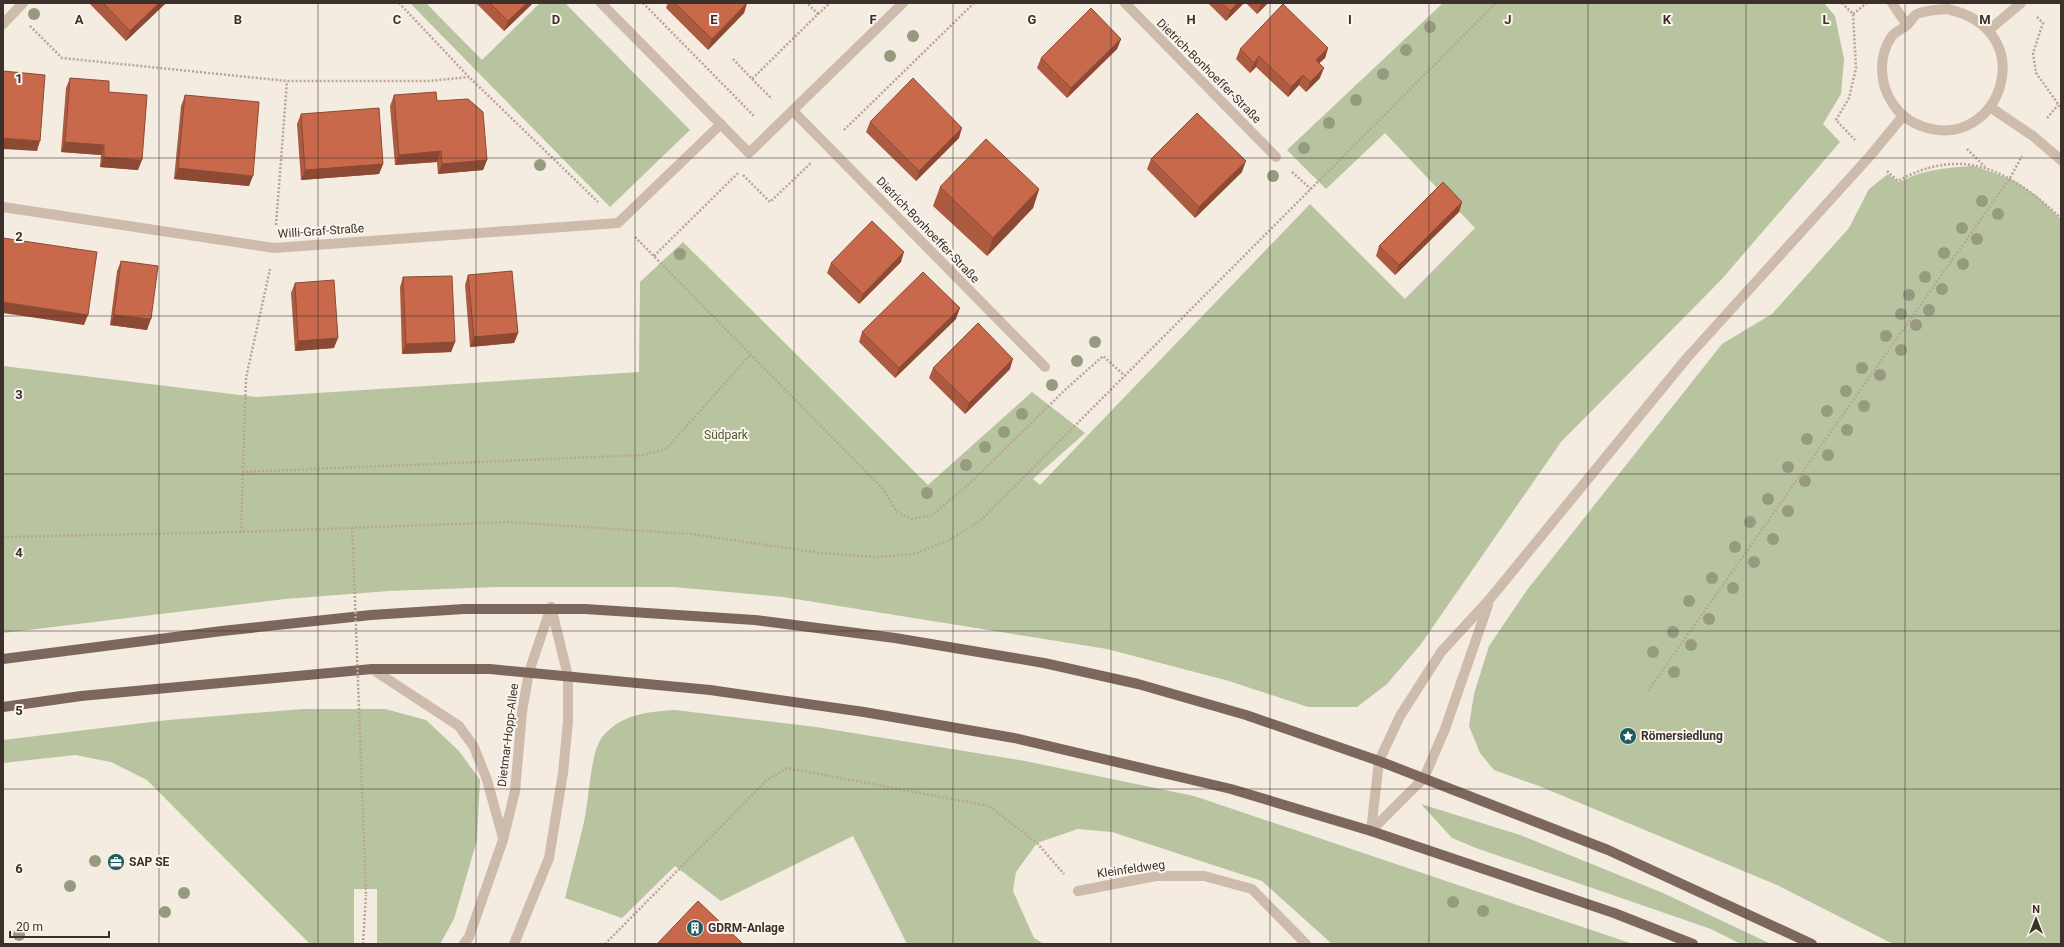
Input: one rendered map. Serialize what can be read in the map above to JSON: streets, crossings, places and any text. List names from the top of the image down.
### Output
{
  "streets": {
    "street": [
      "Dietrich-Bonhoeffer-Straße",
      "Willi-Graf-Straße",
      "Dietmar-Hopp-Allee",
      "Kleinfeldweg"
    ]
  },
  "parks": ["Südpark"],
  "places": {
    "place": ["Römersiedlung"],
    "office": ["SAP SE"],
    "building": ["GDRM-Anlage"]
  },
  "scale_bar": "20 m",
  "north": "top",
  "grid": {
    "columns": [
      "A",
      "B",
      "C",
      "D",
      "E",
      "F",
      "G",
      "H",
      "I",
      "J",
      "K",
      "L",
      "M"
    ],
    "rows": [
      "1",
      "2",
      "3",
      "4",
      "5",
      "6"
    ]
  }
}
